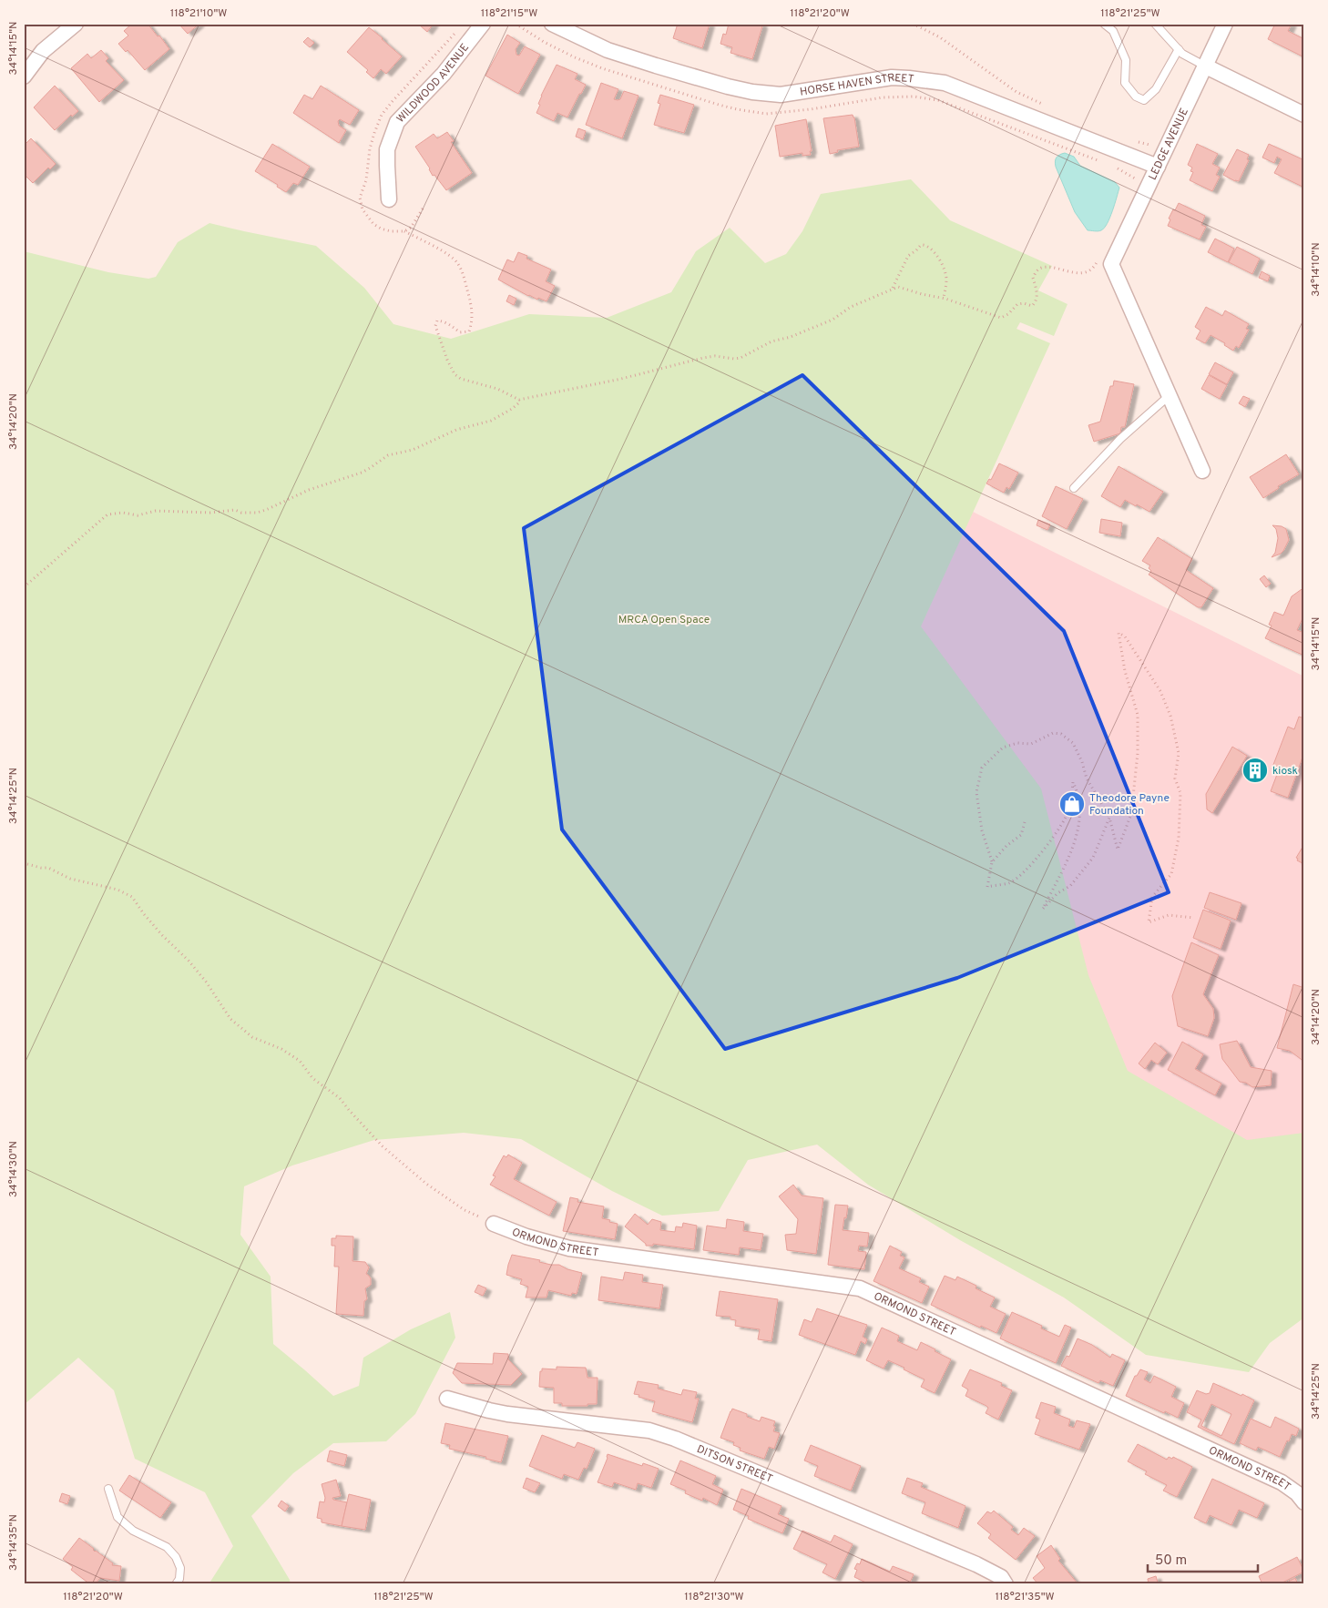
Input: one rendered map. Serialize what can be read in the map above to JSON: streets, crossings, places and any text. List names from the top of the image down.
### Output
{
  "streets": {
    "street": [
      "WILDWOOD AVENUE",
      "HORSE HAVEN STREET",
      "LEDGE AVENUE",
      "ORMOND STREET",
      "DITSON STREET"
    ]
  },
  "crossings": [
    ["HORSE HAVEN STREET", "LEDGE AVENUE"]
  ],
  "parks": ["MRCA Open Space"],
  "places": {
    "building": ["kiosk"],
    "shop": ["Theodore Payne Foundation"]
  },
  "scale_bar": "50 m",
  "coordinates": [
    "118°21'10\"W",
    "118°21'15\"W",
    "118°21'20\"W",
    "118°21'25\"W",
    "34°14'15\"N",
    "34°14'10\"N",
    "34°14'20\"N",
    "34°14'25\"N",
    "34°14'30\"N",
    "34°14'35\"N",
    "118°21'30\"W",
    "118°21'35\"W"
  ]
}
